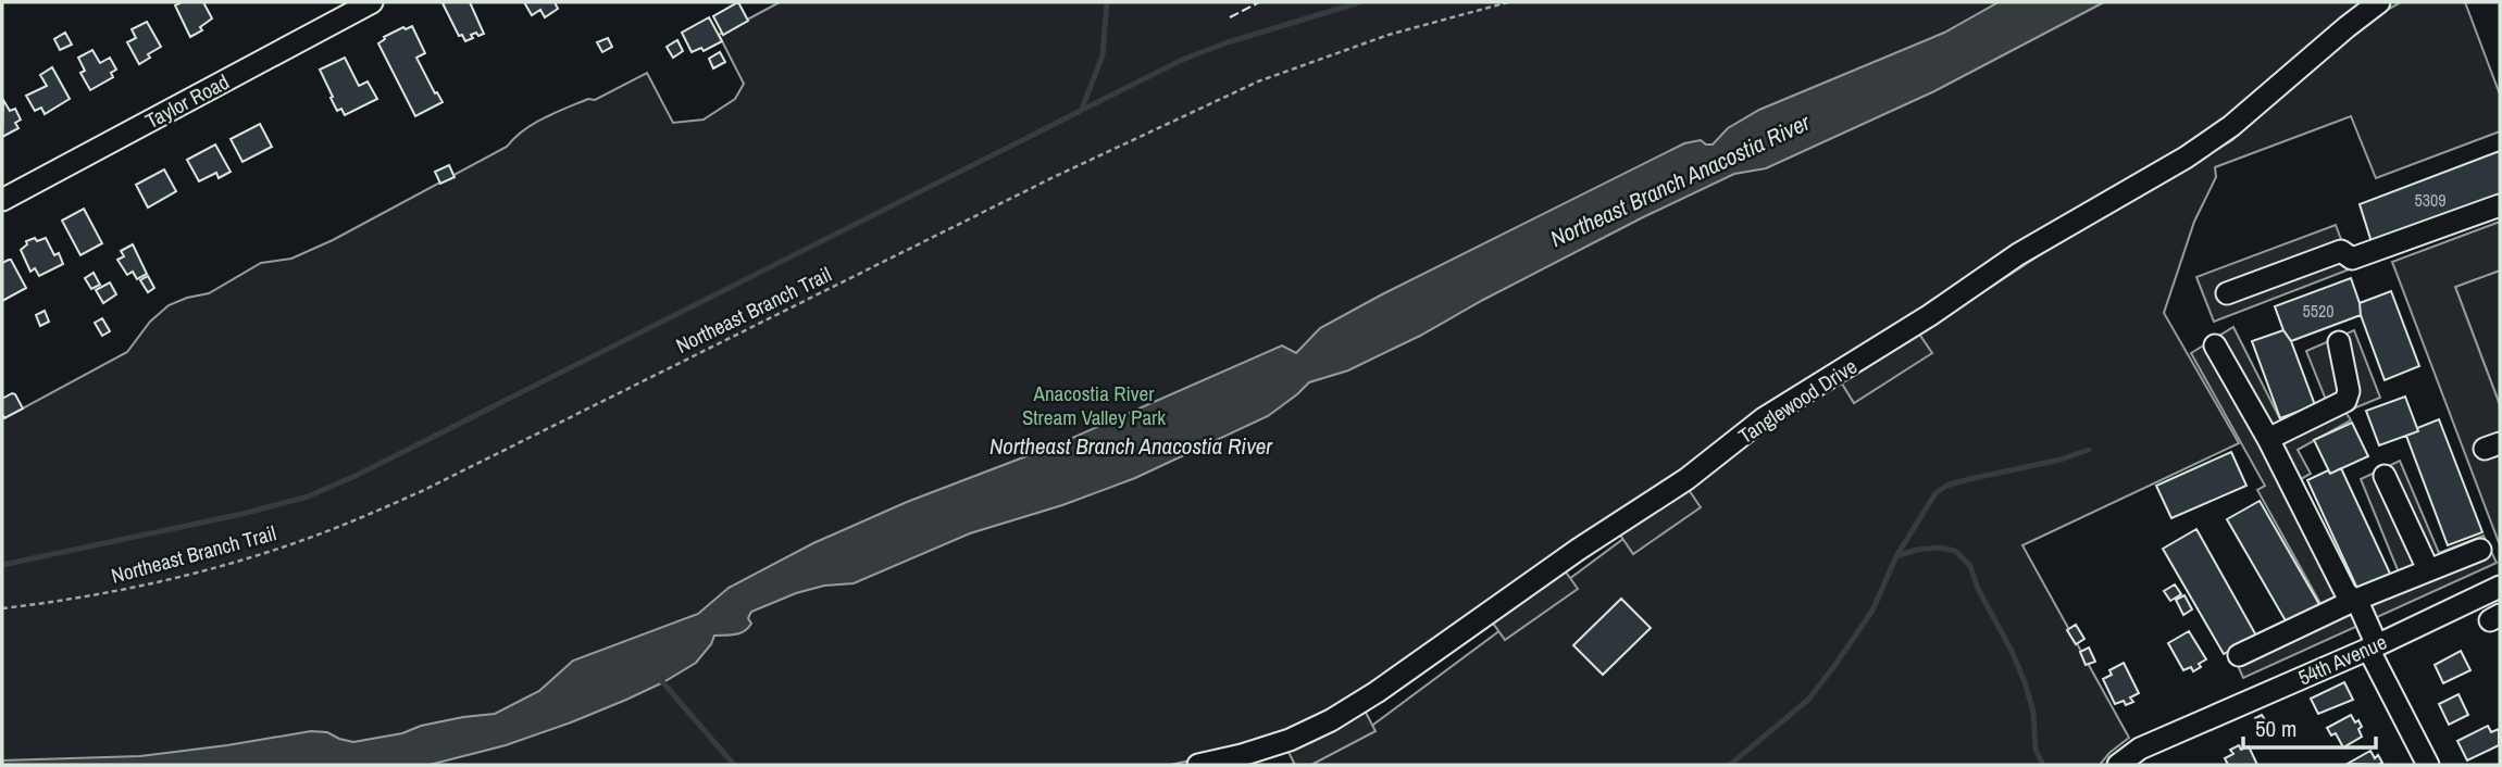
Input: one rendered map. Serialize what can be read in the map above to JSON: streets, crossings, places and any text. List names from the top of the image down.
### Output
{
  "streets": {
    "street": ["Taylor Road", "Tanglewood Drive", "54th Avenue"],
    "path": ["Northeast Branch Trail"]
  },
  "water": ["Northeast Branch Anacostia River"],
  "parks": ["Anacostia River Stream Valley Park"],
  "house_numbers": ["5309", "5520"],
  "scale_bar": "50 m"
}
